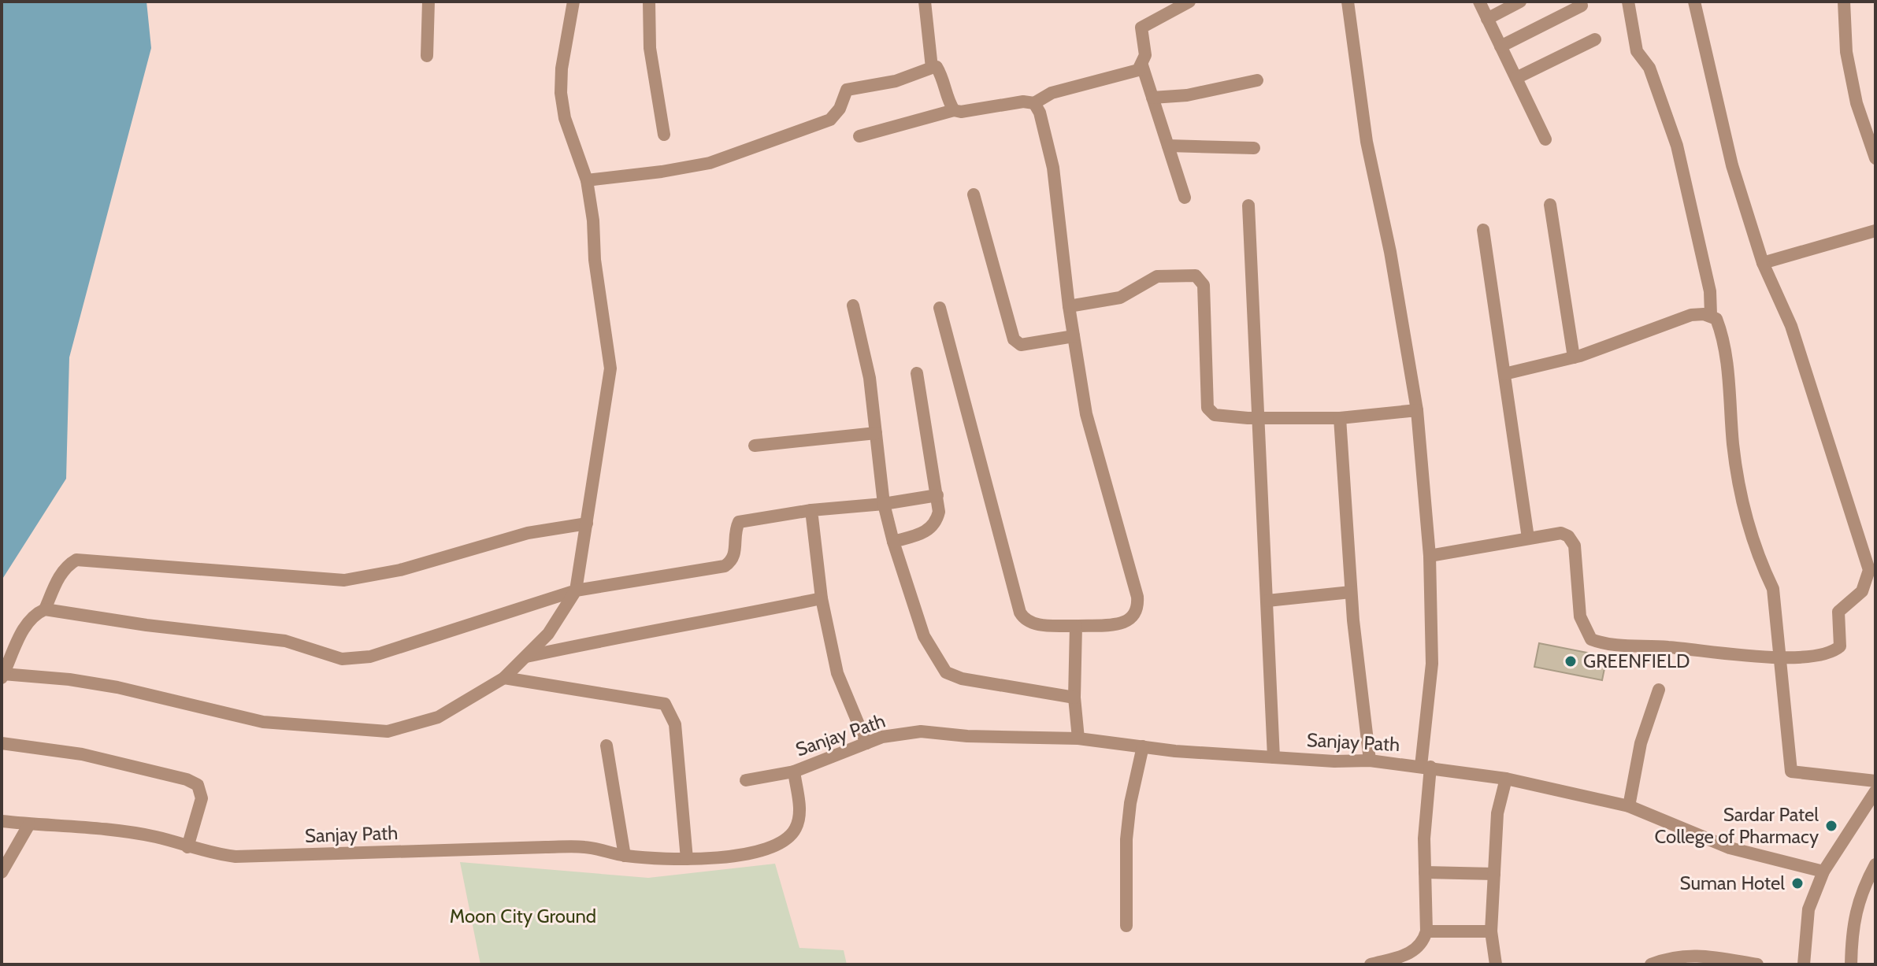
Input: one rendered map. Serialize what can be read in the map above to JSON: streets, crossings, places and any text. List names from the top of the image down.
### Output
{
  "streets": {
    "street": ["Sanjay Path"]
  },
  "parks": ["Moon City Ground"],
  "places": ["GREENFIELD", "Sardar Patel College of Pharmacy", "Suman Hotel"]
}
